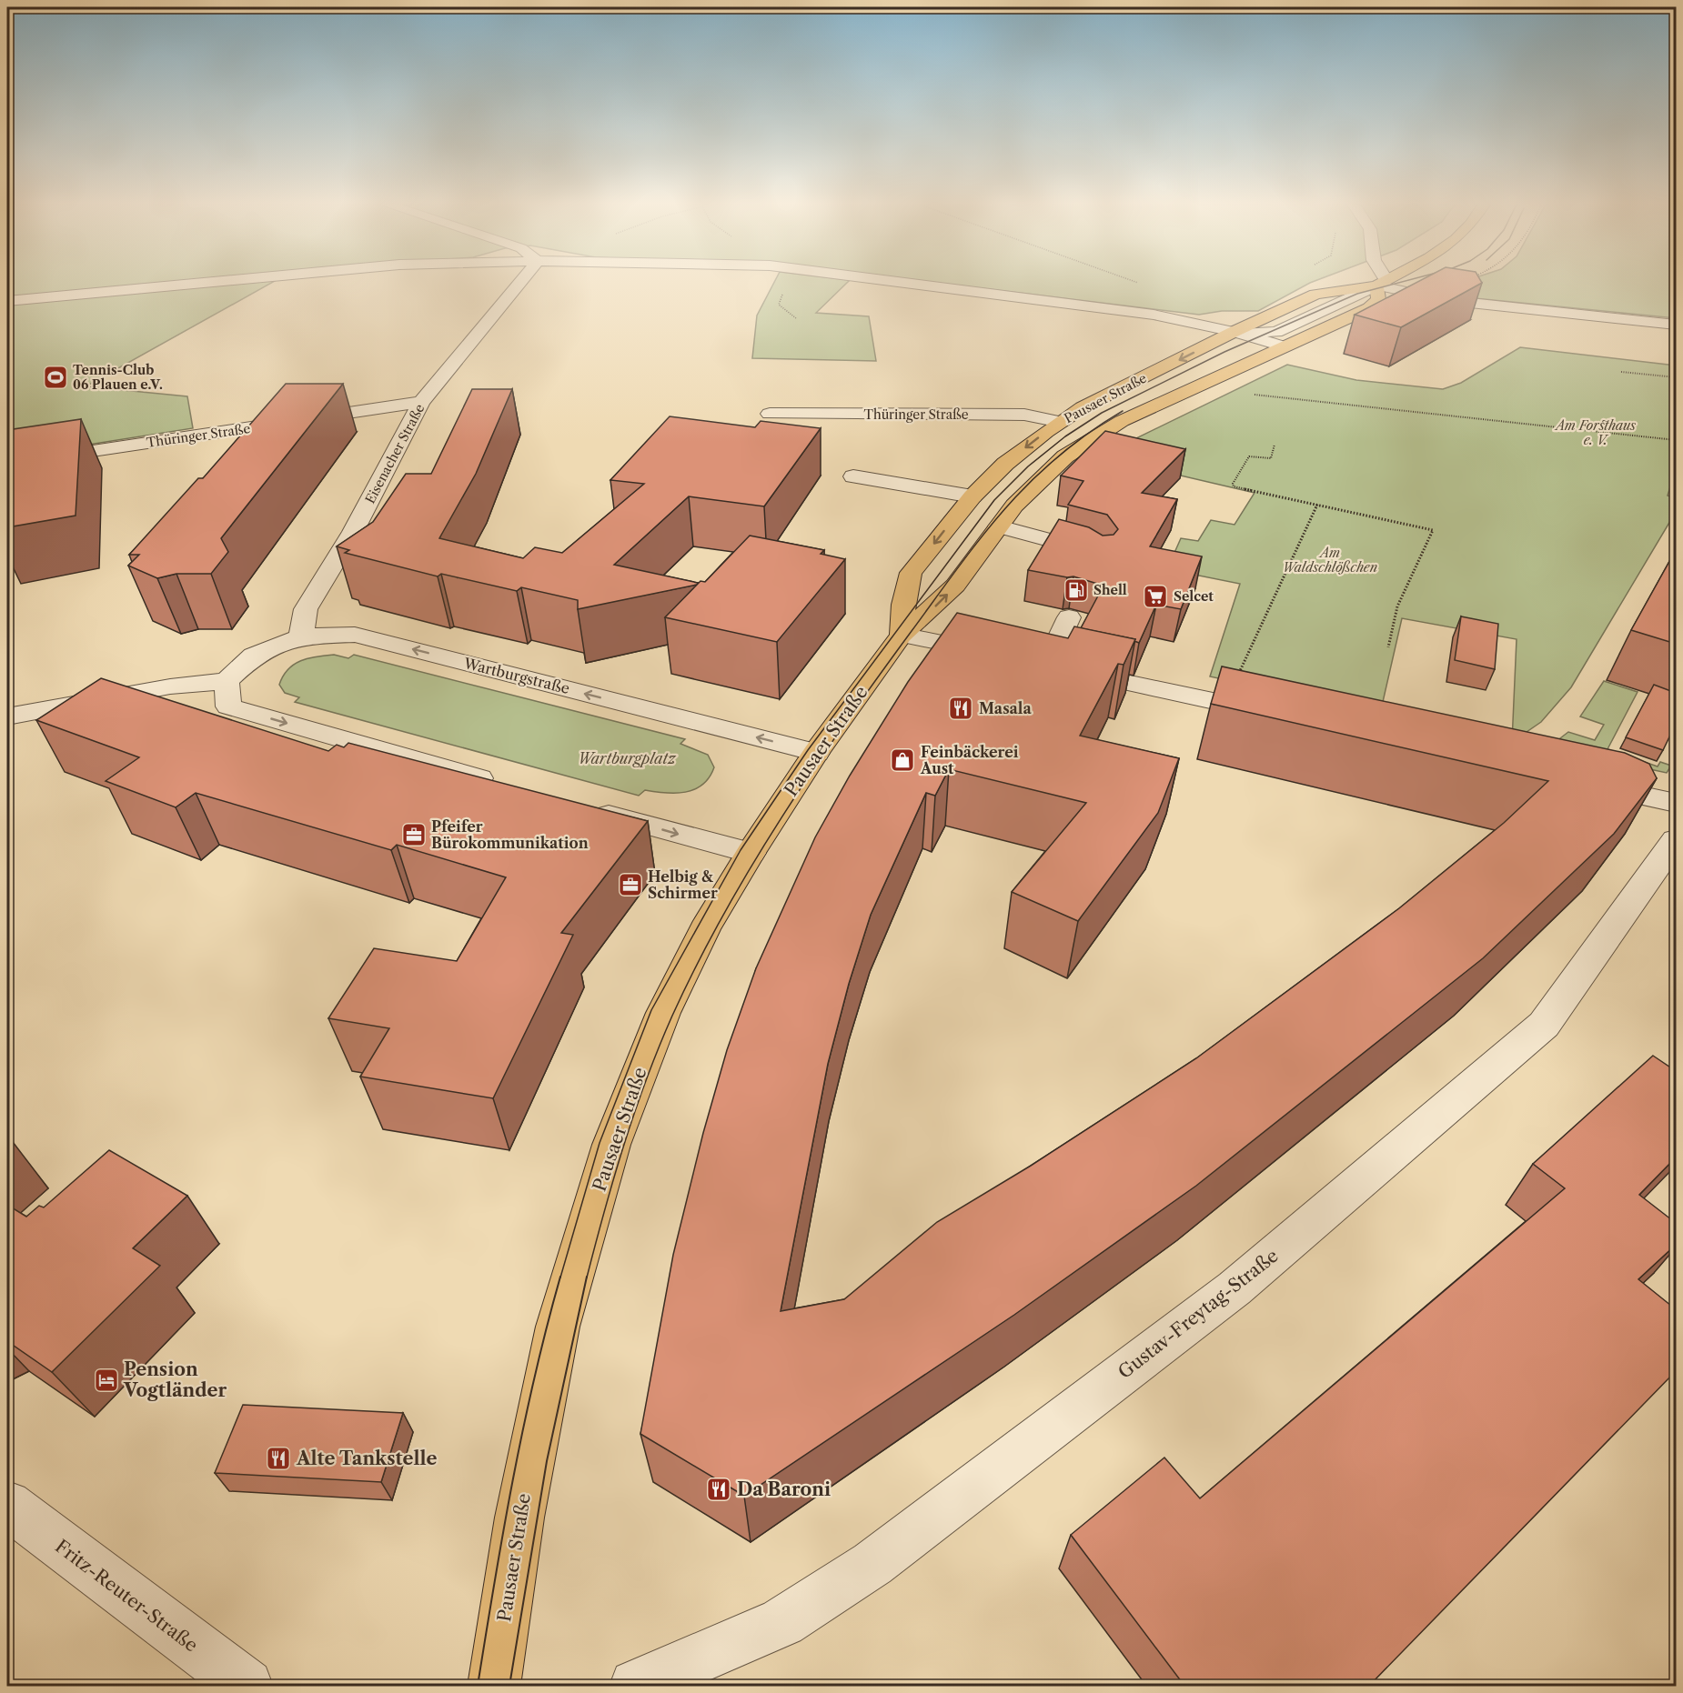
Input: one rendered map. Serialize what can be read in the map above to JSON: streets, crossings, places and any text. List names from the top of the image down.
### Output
{
  "streets": {
    "main road": ["Pausaer Straße"],
    "street": [
      "Thüringer Straße",
      "Eisenacher Straße",
      "Wartburgstraße",
      "Gustav-Freytag-Straße",
      "Fritz-Reuter-Straße"
    ]
  },
  "crossings": [
    ["Pausaer Straße", "Thüringer Straße"],
    ["Pausaer Straße", "Wartburgstraße"],
    ["Thüringer Straße", "Eisenacher Straße"],
    ["Eisenacher Straße", "Wartburgstraße"]
  ],
  "parks": ["Am Forsthaus e. V.", "Am Waldschlößchen", "Wartburgplatz"],
  "places": {
    "sports": ["Tennis-Club 06 Plauen e.V."],
    "fuel station": ["Shell"],
    "supermarket": ["Selcet"],
    "restaurant": ["Masala", "Alte Tankstelle", "Da Baroni"],
    "shop": ["Feinbäckerei Aust"],
    "office": ["Pfeifer Bürokommunikation", "Helbig & Schirmer"],
    "hotel": ["Pension Vogtländer"]
  }
}
